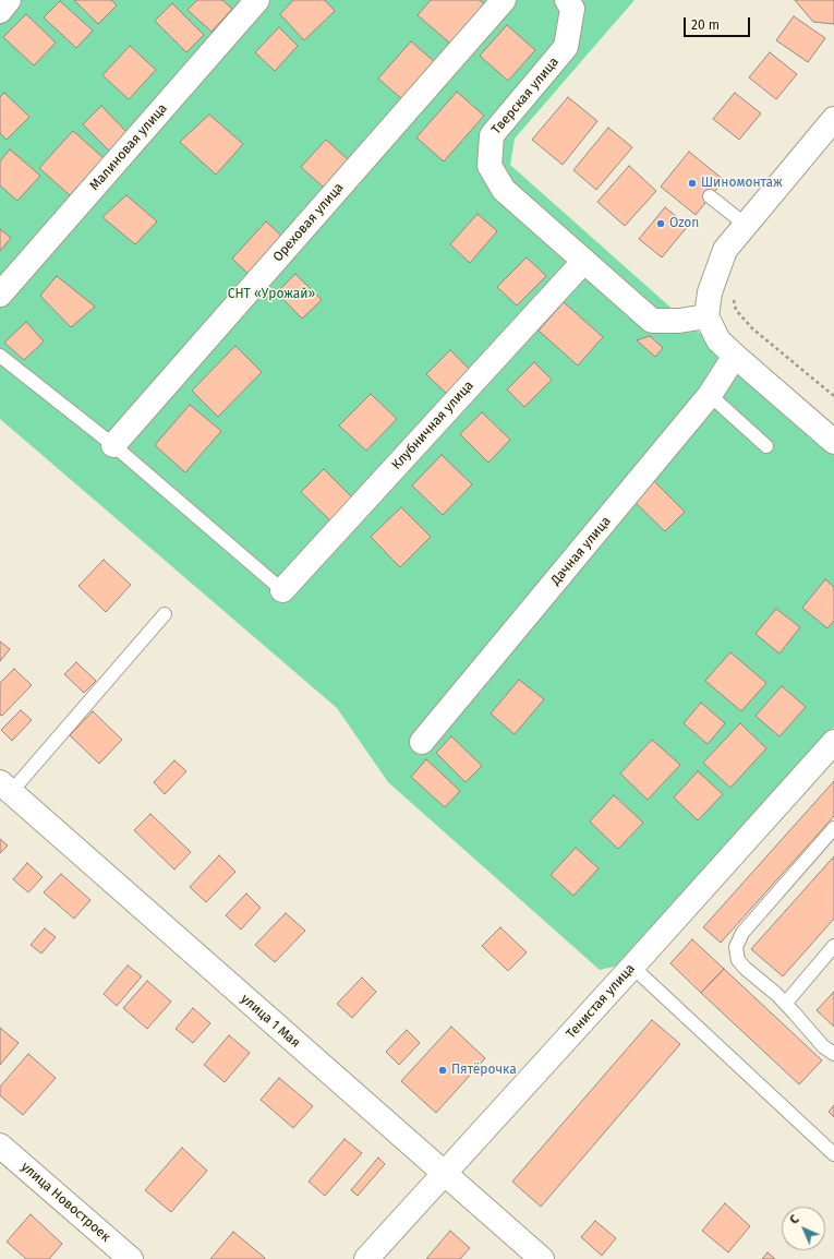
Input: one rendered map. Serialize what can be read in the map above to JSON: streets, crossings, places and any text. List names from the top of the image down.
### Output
{
  "streets": {
    "street": [
      "Тверская улица",
      "Малиновая улица",
      "Ореховая улица",
      "Клубничная улица",
      "Дачная улица",
      "Тенистая улица",
      "улица 1 Мая",
      "улица Новостроек"
    ]
  },
  "crossings": [
    ["Тверская улица", "Клубничная улица"],
    ["Тенистая улица", "улица 1 Мая"]
  ],
  "parks": ["СНТ «Урожай»"],
  "places": ["Шиномонтаж", "Ozon", "Пятёрочка"],
  "scale_bar": "20 m",
  "north": "top left"
}
